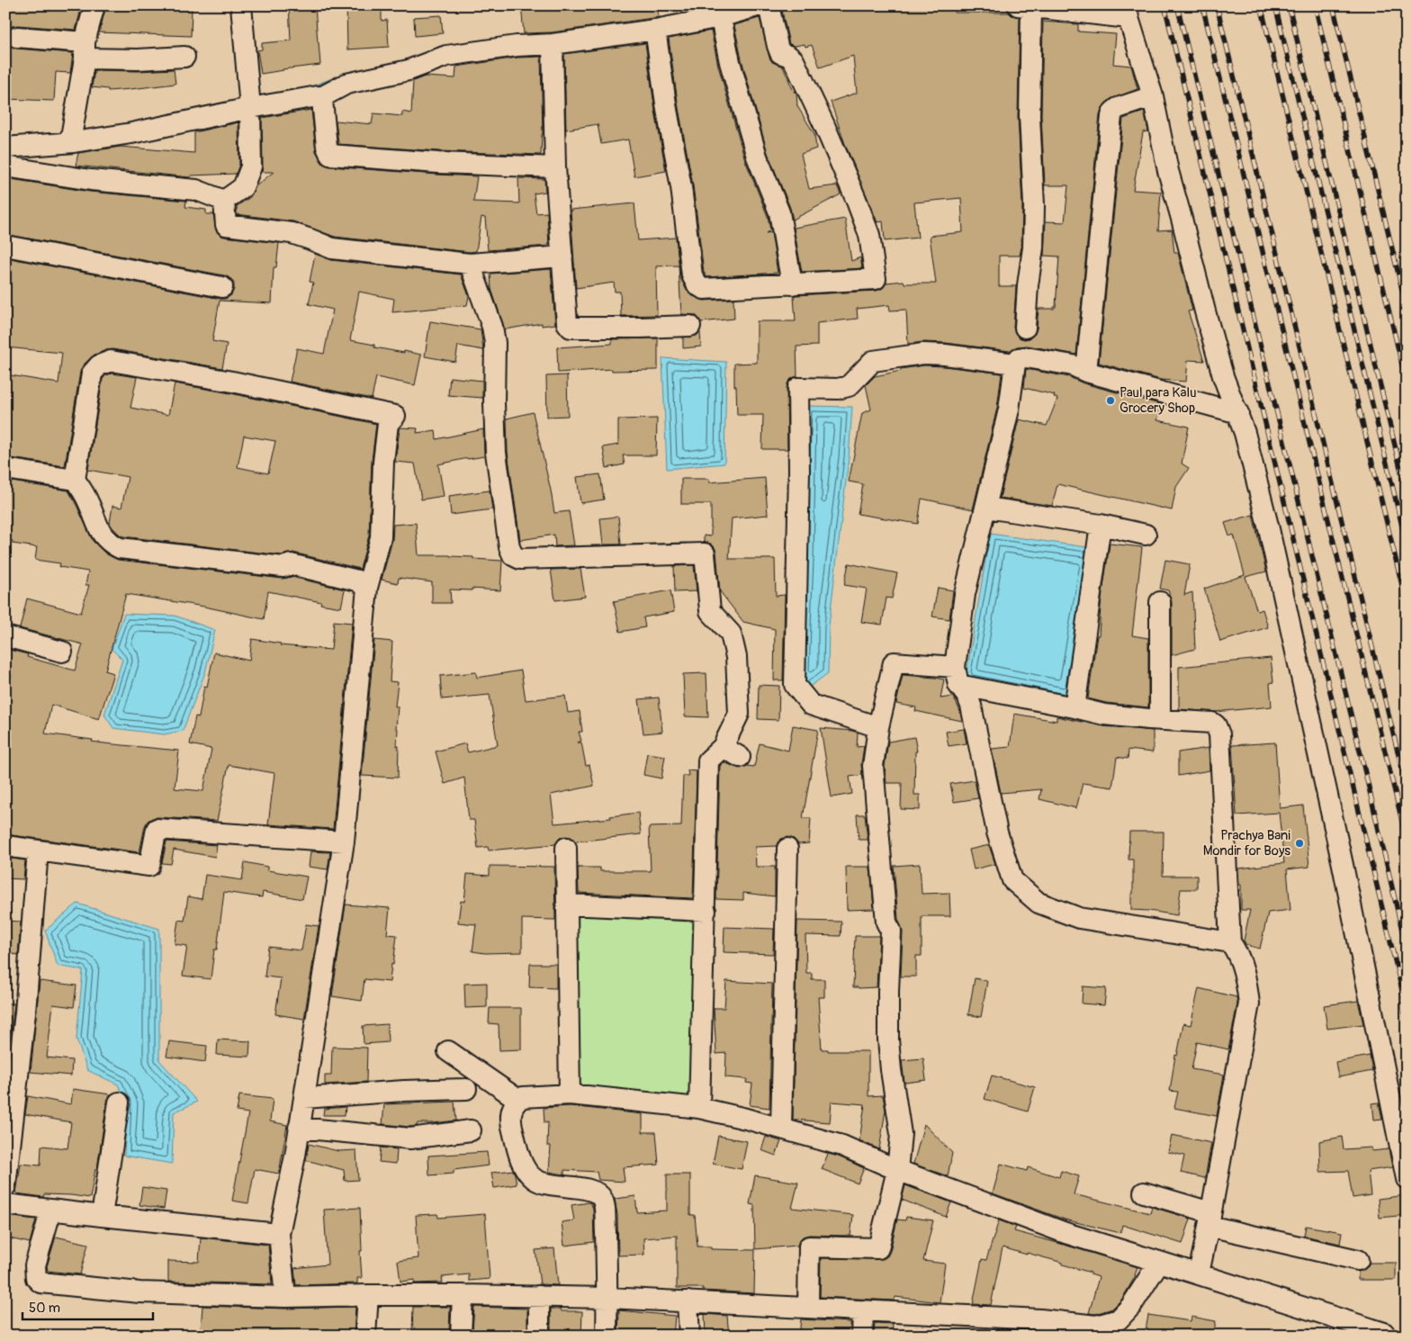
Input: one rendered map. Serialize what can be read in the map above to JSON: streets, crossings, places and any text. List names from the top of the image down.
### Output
{
  "places": ["Paul para Kalu Grocery Shop", "Prachya Bani Mondir for Boys"],
  "scale_bar": "50 m"
}
